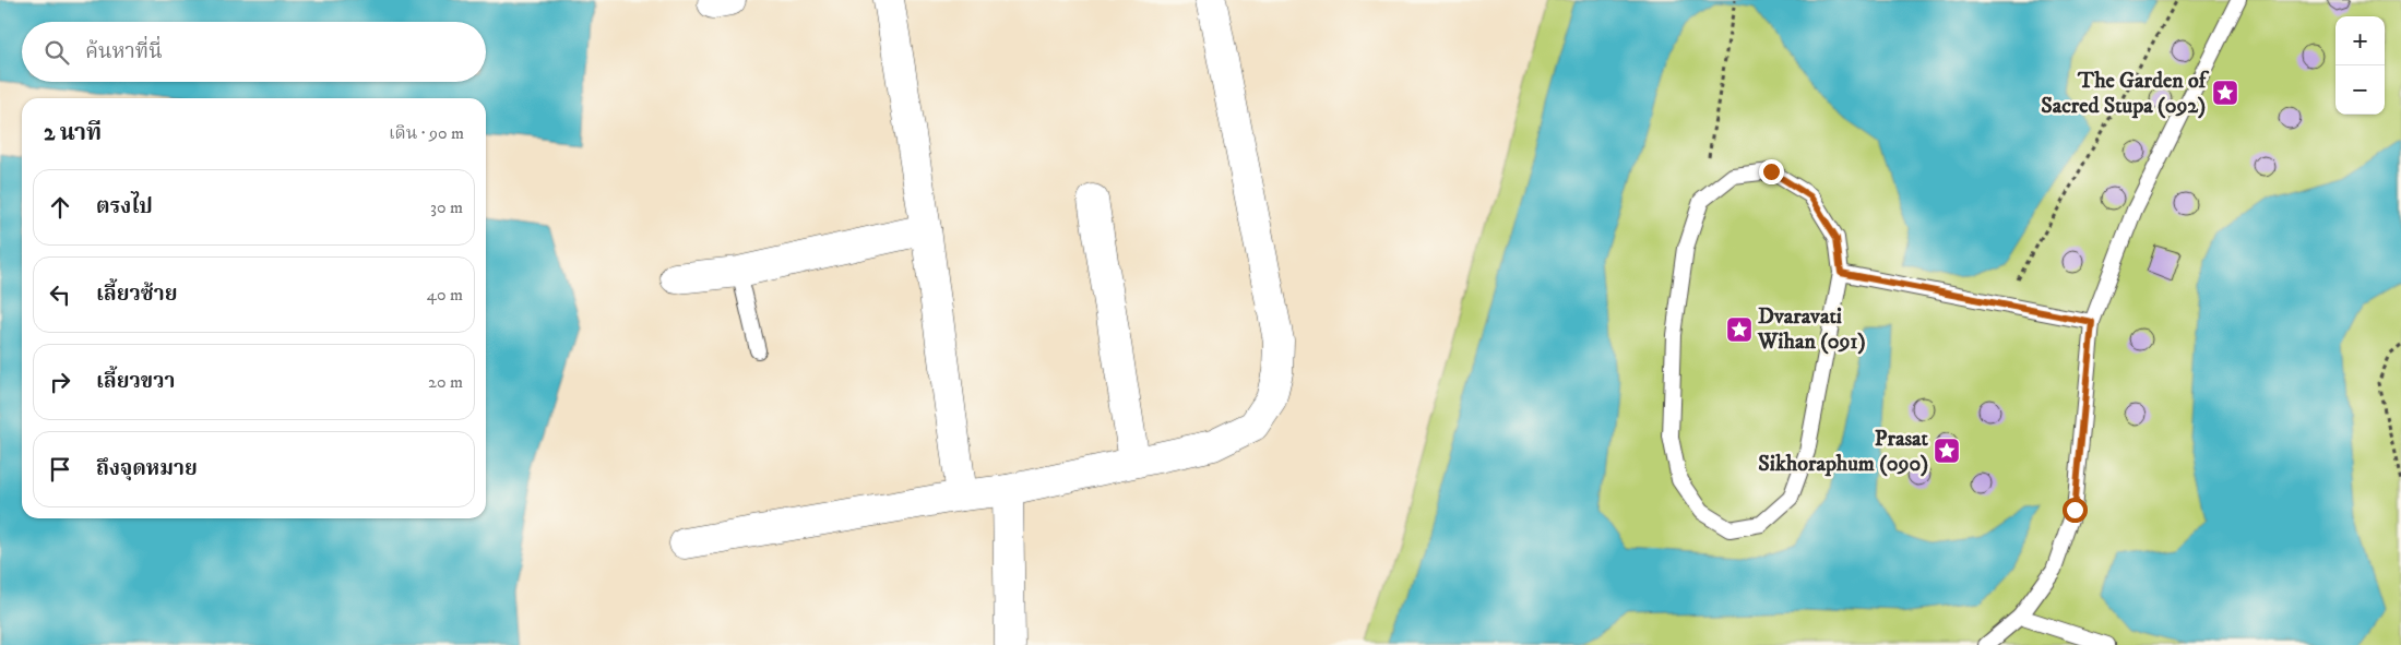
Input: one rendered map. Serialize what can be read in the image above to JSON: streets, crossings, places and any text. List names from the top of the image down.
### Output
{
  "places": {
    "place": ["The Garden of Sacred Stupa (092)", "Dvaravati Wihan (091)", "Prasat Sikhoraphum (090)"]
  },
  "page": {
    "map_buttons": ["+", "−"],
    "search": "ค้นหาที่นี่",
    "heading": ["2 นาที", "เดิน · 90 m"],
    "list": [
      ["ตรงไป", "30 m"],
      ["เลี้ยวซ้าย", "40 m"],
      ["เลี้ยวขวา", "20 m"],
      "ถึงจุดหมาย"
    ]
  }
}
